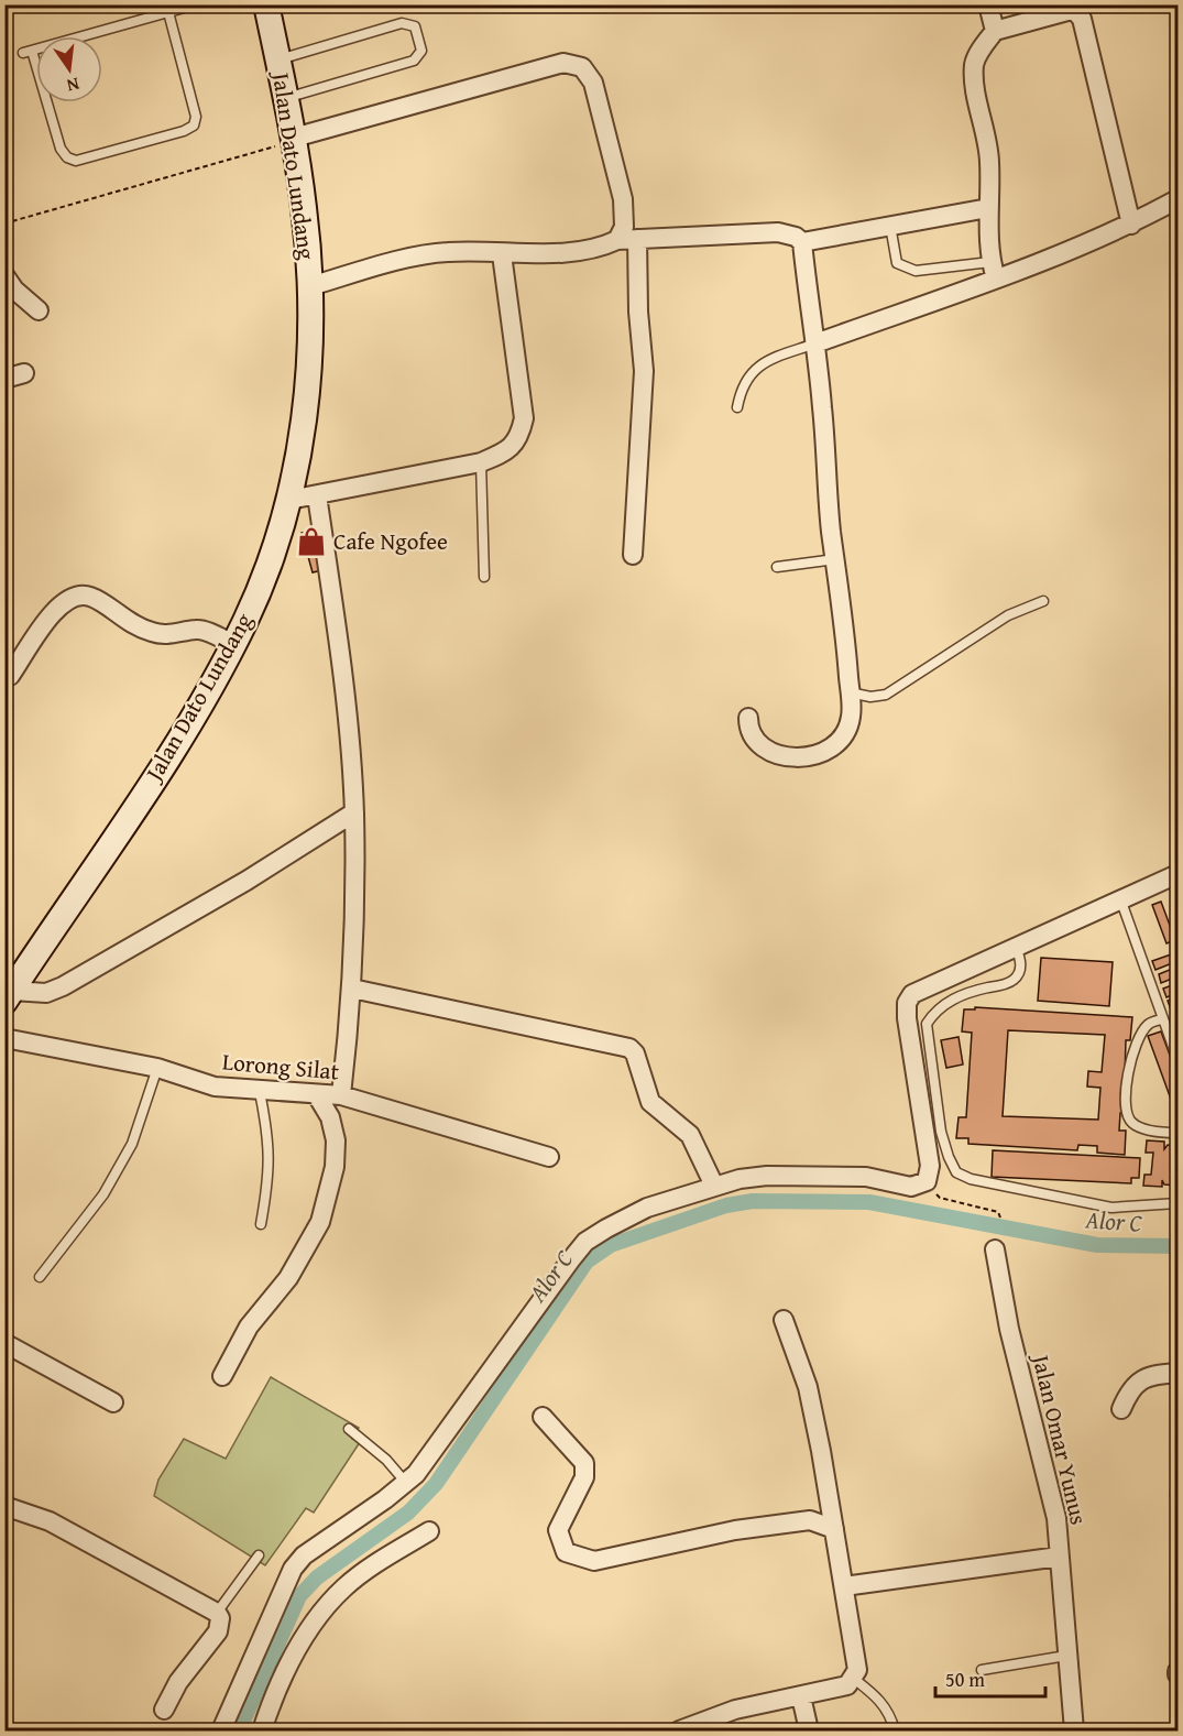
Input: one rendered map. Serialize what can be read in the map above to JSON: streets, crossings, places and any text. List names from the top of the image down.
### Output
{
  "streets": {
    "main road": ["Jalan Dato Lundang"],
    "street": ["Lorong Silat", "Jalan Omar Yunus"]
  },
  "water": ["Alor C"],
  "places": {
    "shop": ["Cafe Ngofee"]
  },
  "scale_bar": "50 m",
  "north": "bottom"
}
